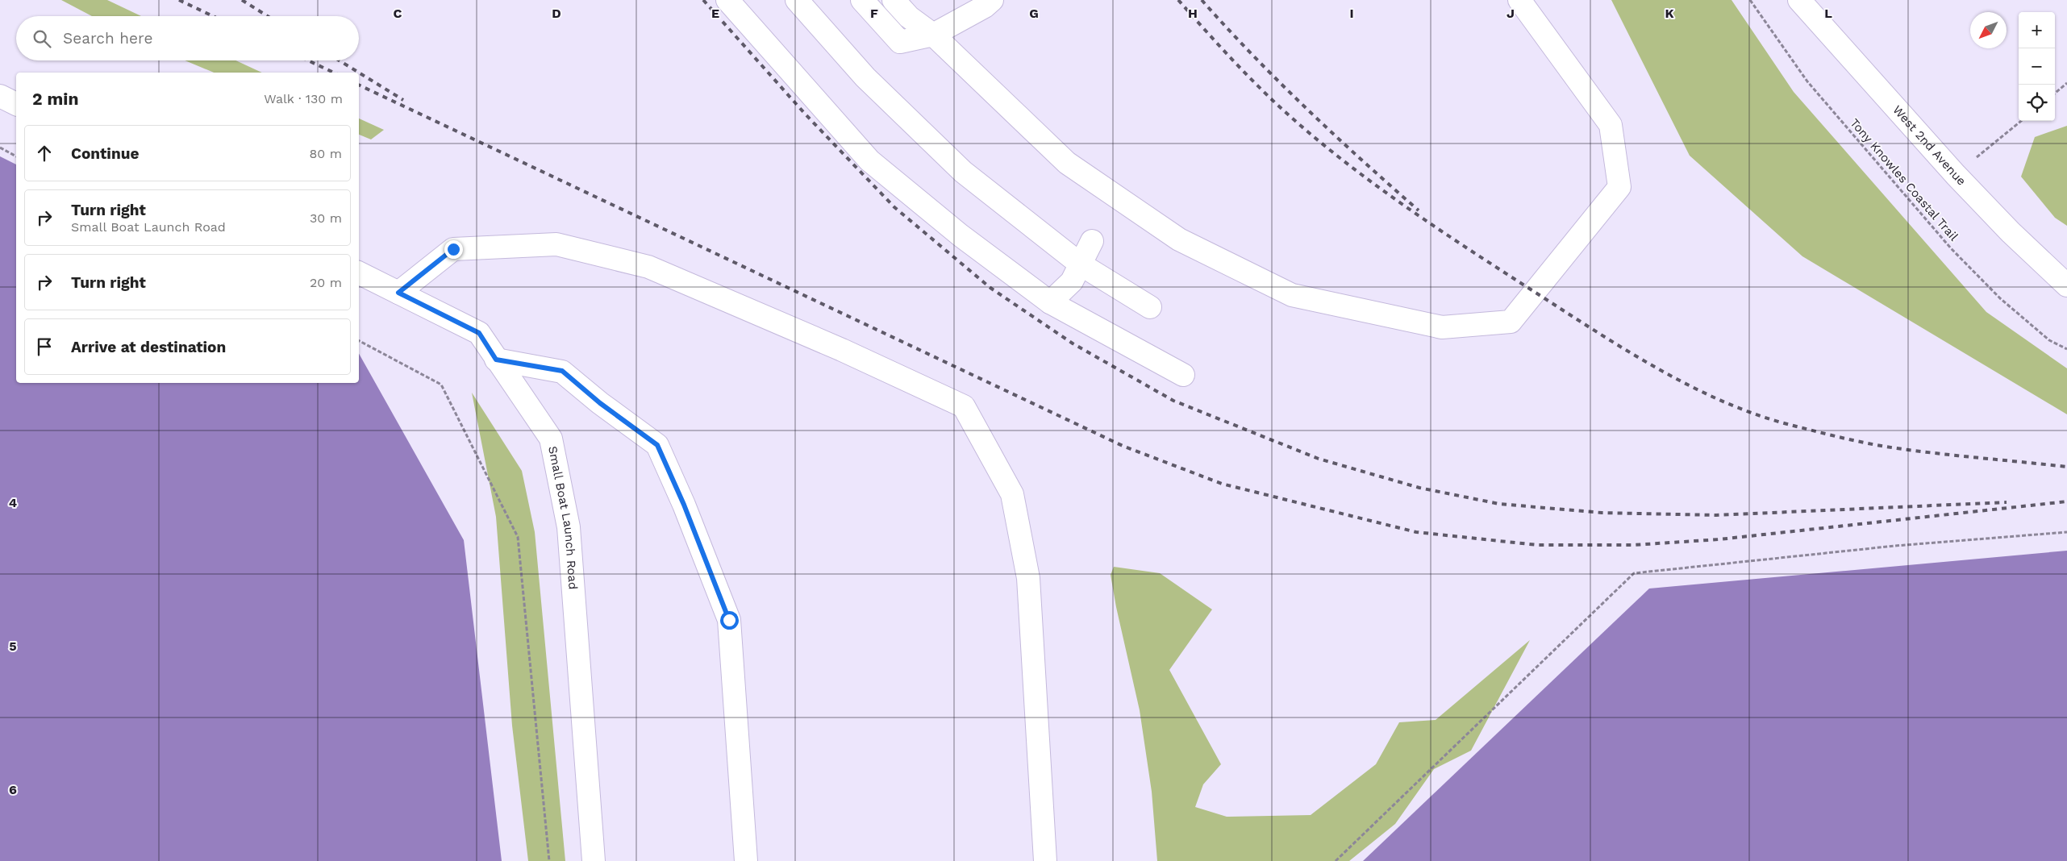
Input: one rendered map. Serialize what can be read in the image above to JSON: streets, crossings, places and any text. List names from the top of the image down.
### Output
{
  "streets": {
    "street": ["West 2nd Avenue", "Small Boat Launch Road"],
    "path": ["Tony Knowles Coastal Trail"]
  },
  "north": "bottom left",
  "page": {
    "map_buttons": ["+", "−"],
    "search": "Search here",
    "heading": ["2 min", "Walk · 130 m"],
    "list": [
      ["Continue", "80 m"],
      ["Turn right", "Small Boat Launch Road", "30 m"],
      ["Turn right", "20 m"],
      "Arrive at destination"
    ]
  },
  "grid": {
    "columns": [
      "C",
      "D",
      "E",
      "F",
      "G",
      "H",
      "I",
      "J",
      "K",
      "L"
    ],
    "rows": ["4", "5", "6"]
  }
}
